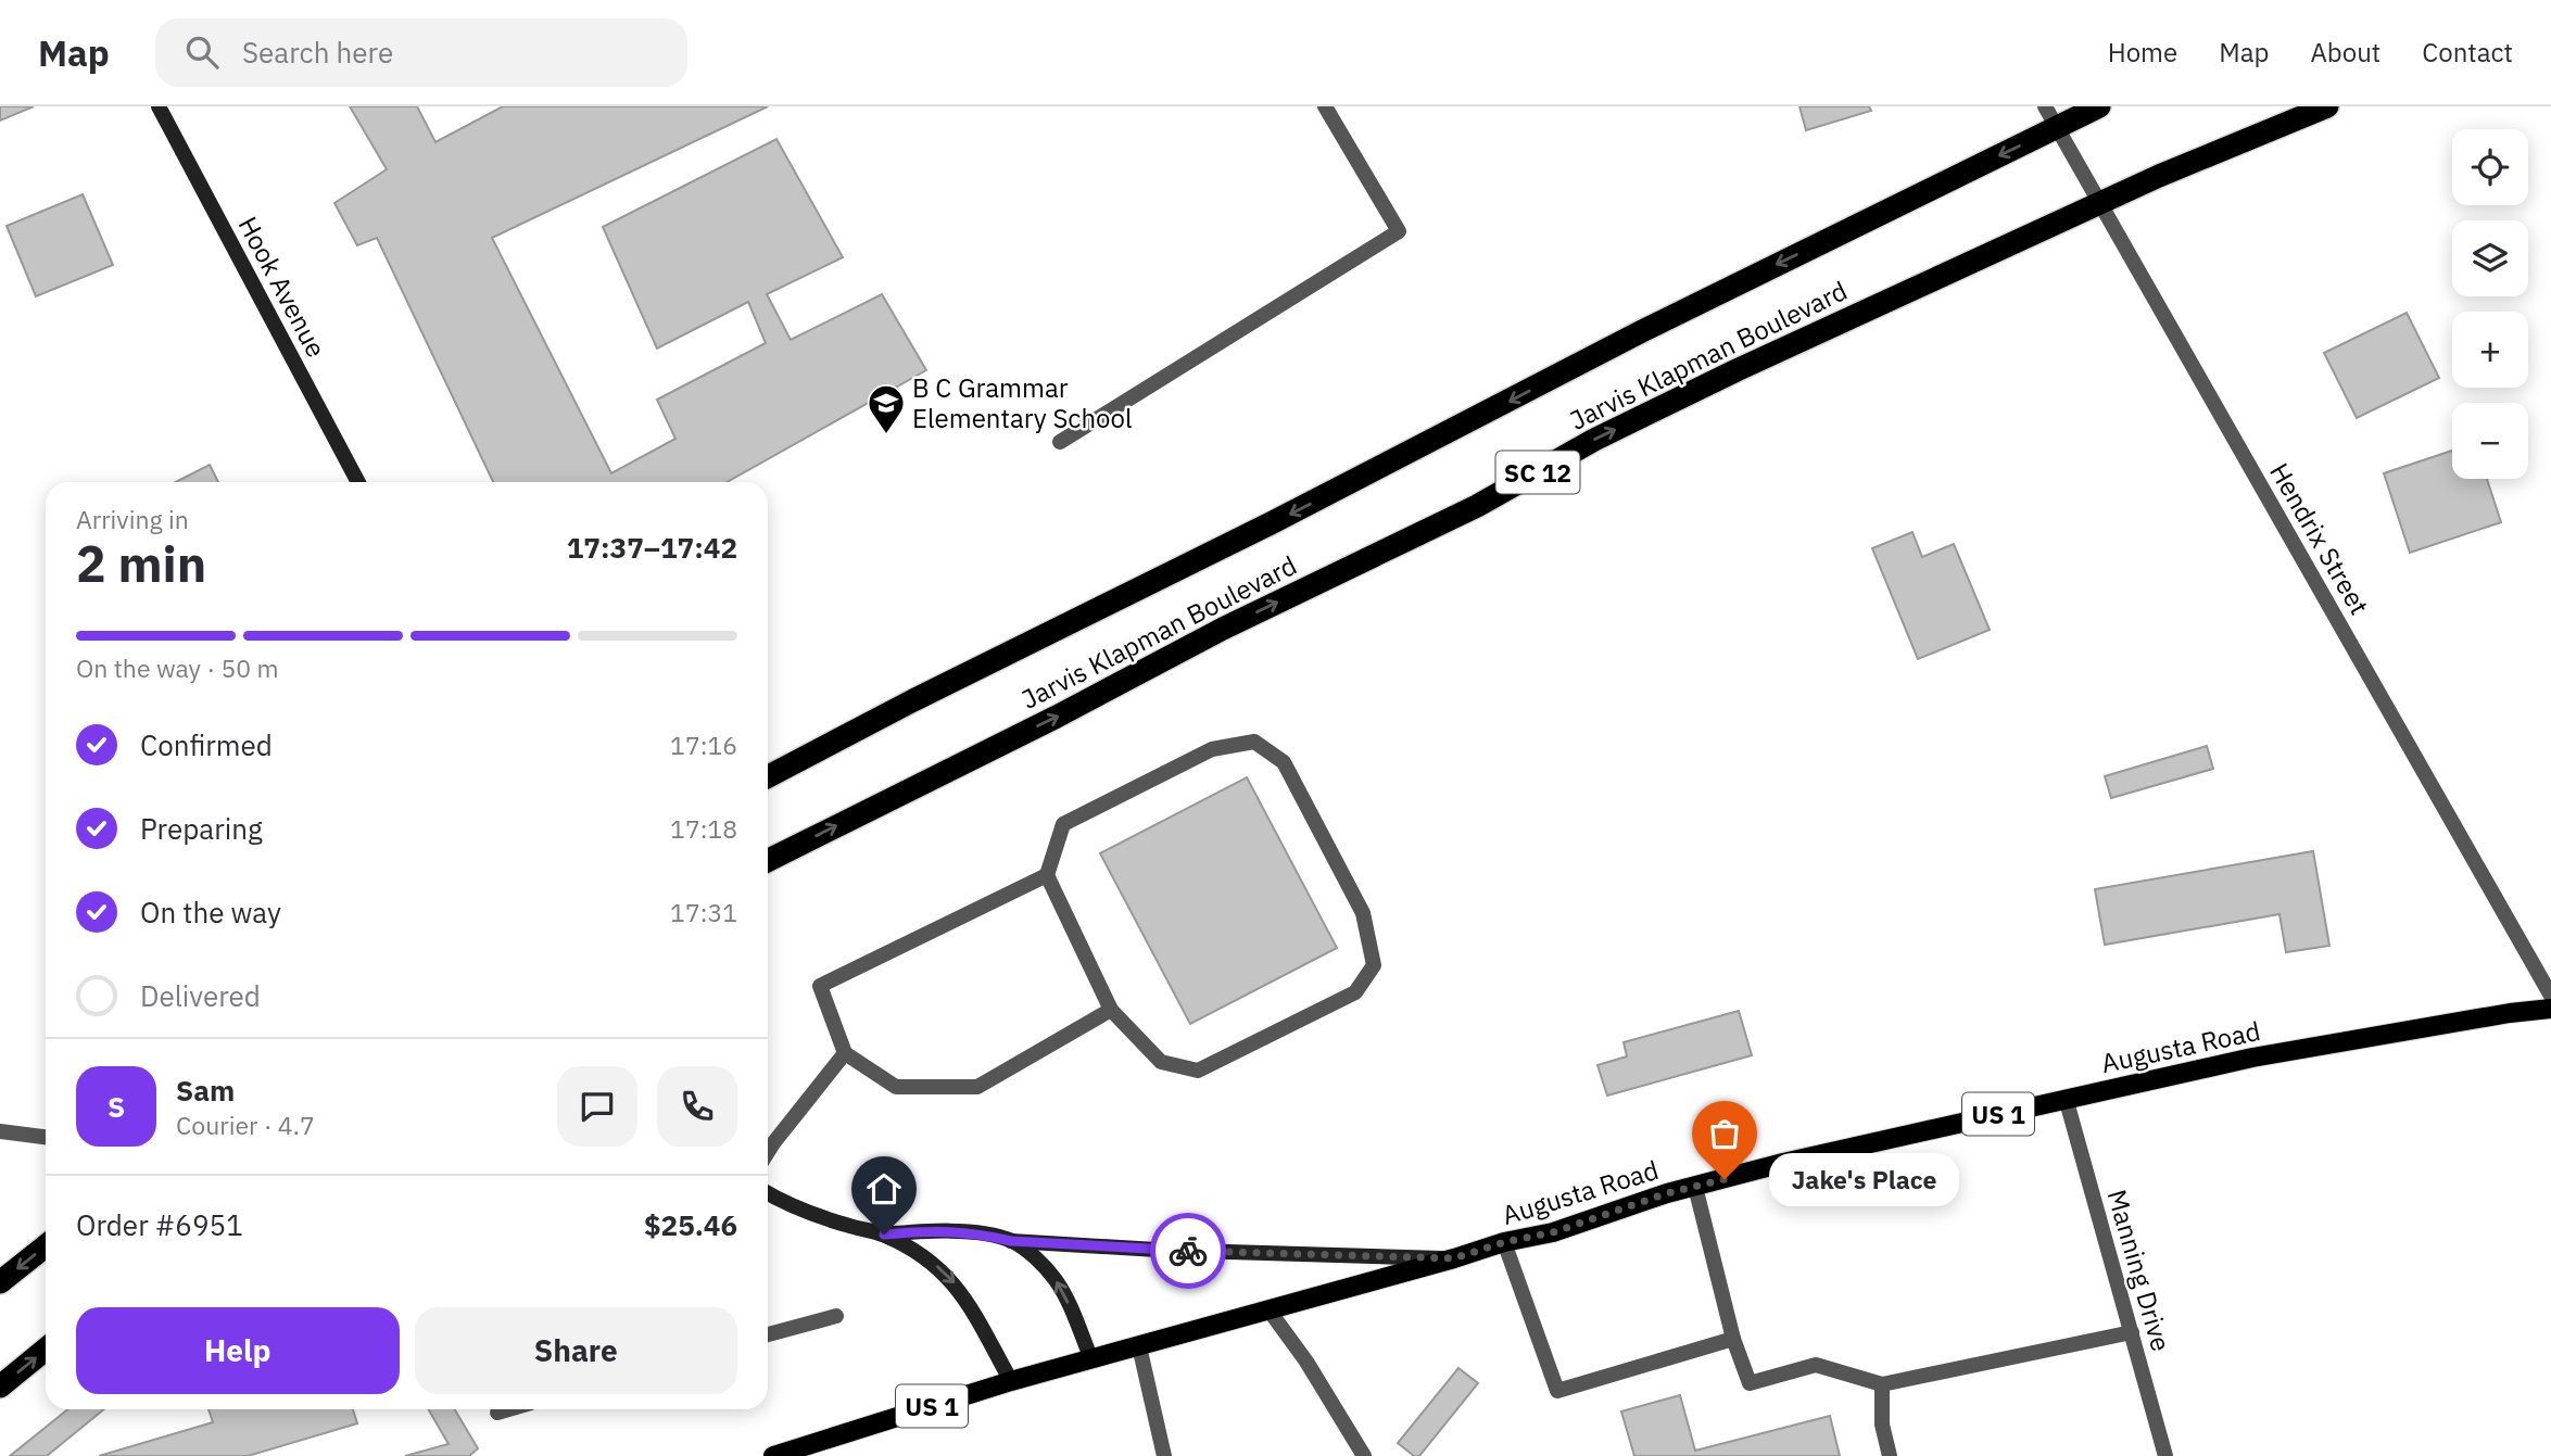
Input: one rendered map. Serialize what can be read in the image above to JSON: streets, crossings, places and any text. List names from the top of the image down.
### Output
{
  "streets": {
    "highway": ["Jarvis Klapman Boulevard", "SC 12"],
    "main road": ["Augusta Road", "US 1"],
    "street": ["Hook Avenue", "Hendrix Street", "Manning Drive"]
  },
  "crossings": [
    ["Jarvis Klapman Boulevard", "Hendrix Street"],
    ["Augusta Road", "Manning Drive"]
  ],
  "places": {
    "school or university": ["B C Grammar Elementary School"],
    "other": ["Jake's Place"]
  },
  "page": {
    "header": "Map",
    "search": "Search here",
    "nav": [
      "Home",
      "Map",
      "About",
      "Contact"
    ],
    "map_buttons": ["+", "−"],
    "heading": ["2 min", "Arriving in", "17:37–17:42"],
    "panel": [
      "Sam",
      "Courier · 4.7",
      "Order #6951",
      "$25.46"
    ],
    "bar": "On the way · 50 m",
    "list": [
      ["Confirmed", "17:16"],
      ["Preparing", "17:18"],
      ["On the way", "17:31"],
      "Delivered"
    ],
    "round": "S",
    "bubble": "Jake's Place",
    "buttons": ["Help", "Share"]
  }
}
